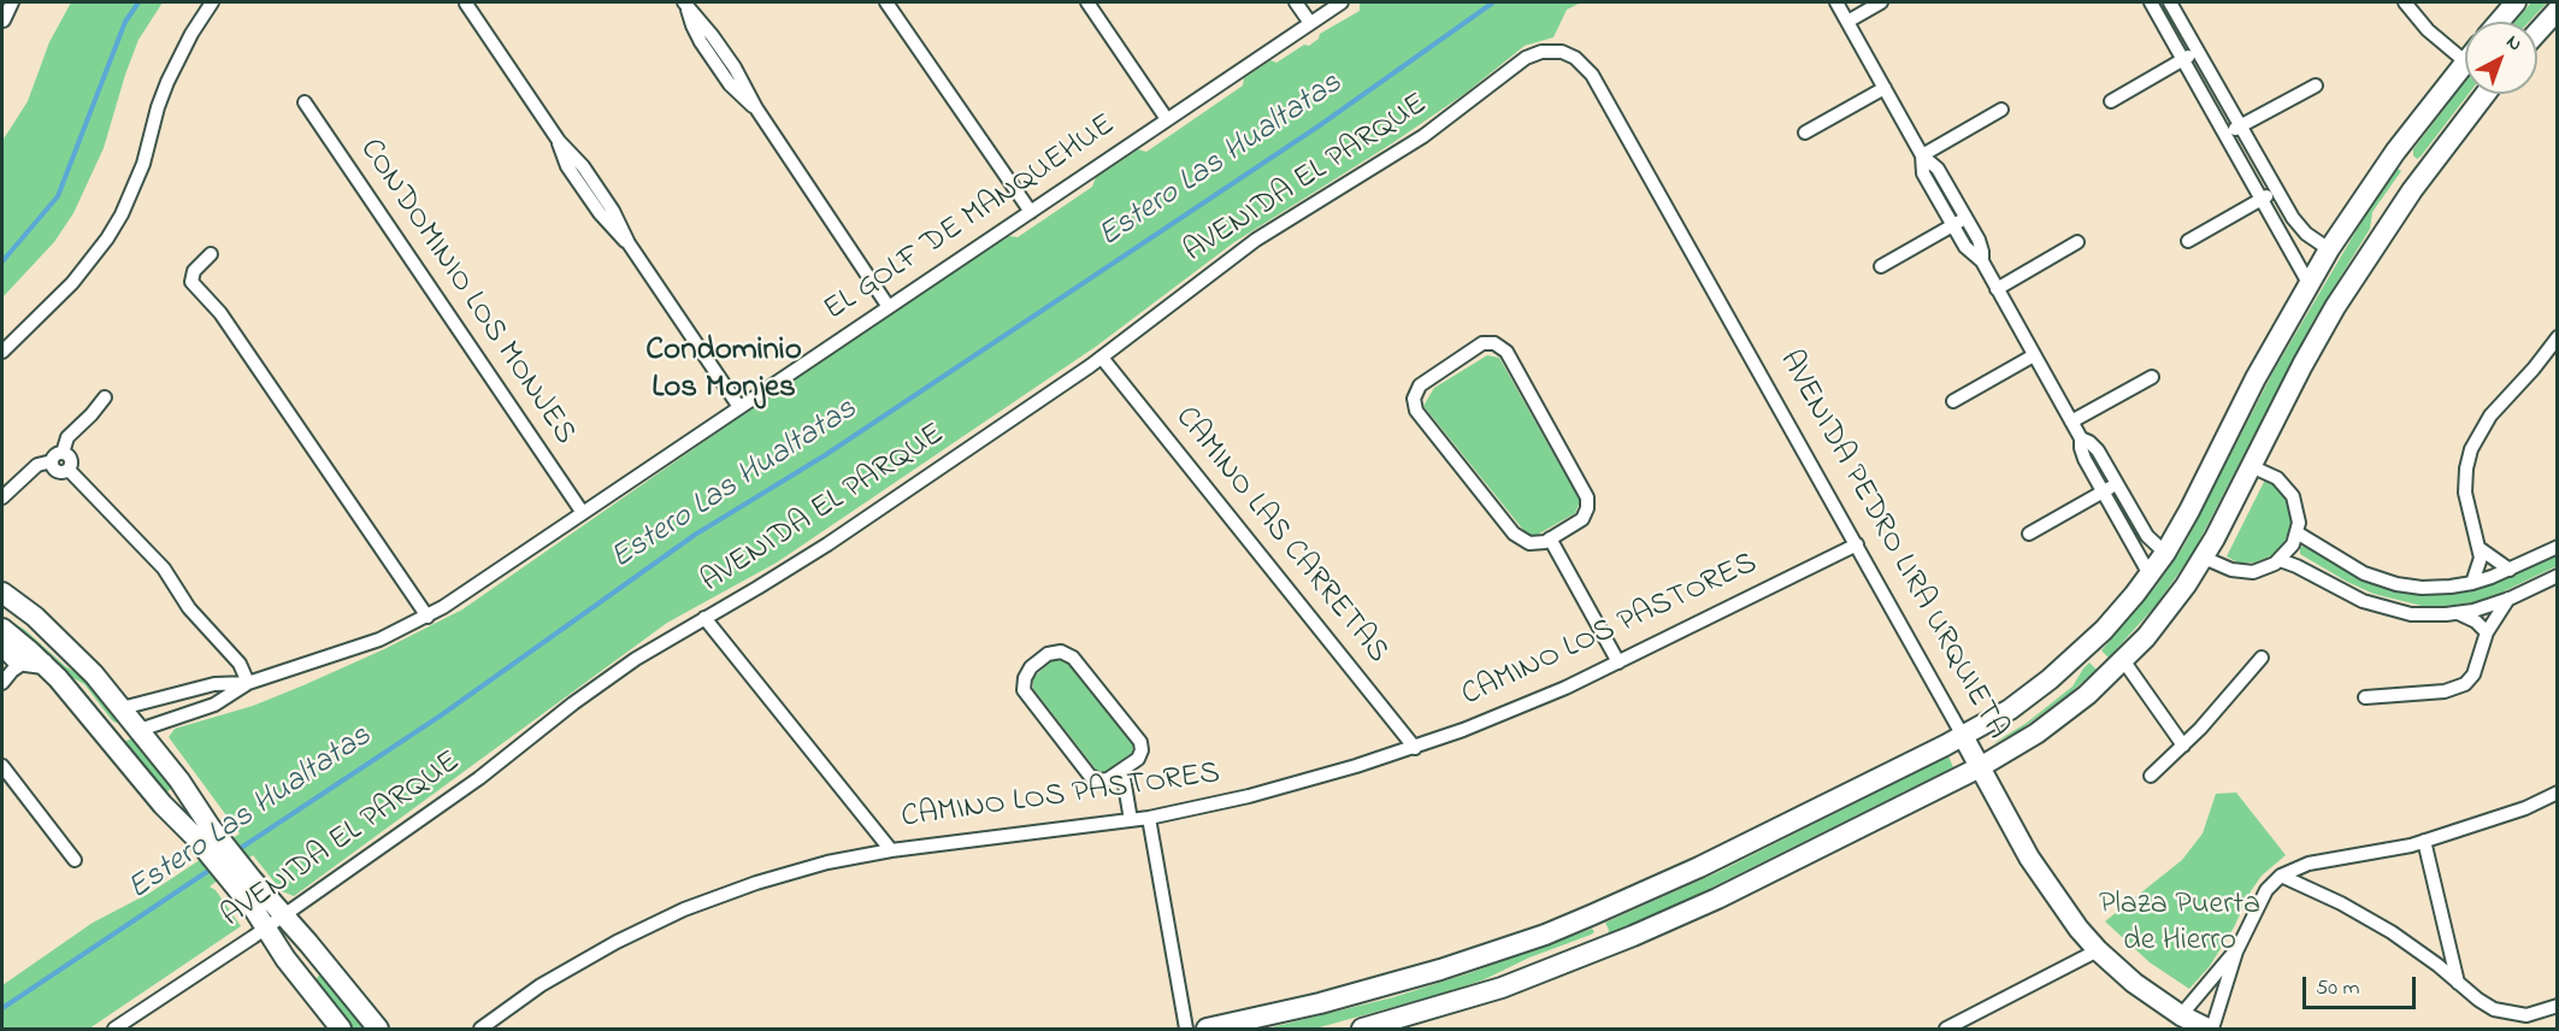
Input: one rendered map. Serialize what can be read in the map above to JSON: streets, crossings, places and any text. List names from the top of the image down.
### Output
{
  "streets": {
    "main road": ["AVENIDA PEDRO LIRA URQUIETA"],
    "street": [
      "AVENIDA EL PARQUE",
      "EL GOLF DE MANQUEHUE",
      "CONDOMINIO LOS MONJES",
      "CAMINO LAS CARRETAS",
      "CAMINO LOS PASTORES"
    ]
  },
  "crossings": [
    ["AVENIDA EL PARQUE", "CAMINO LAS CARRETAS"],
    ["AVENIDA EL PARQUE", "AVENIDA PEDRO LIRA URQUIETA"],
    ["EL GOLF DE MANQUEHUE", "CONDOMINIO LOS MONJES"],
    ["CAMINO LAS CARRETAS", "CAMINO LOS PASTORES"],
    ["AVENIDA PEDRO LIRA URQUIETA", "CAMINO LOS PASTORES"]
  ],
  "districts": ["Condominio Los Monjes"],
  "water": ["Estero Las Hualtatas"],
  "parks": ["Plaza Puerta de Hierro"],
  "scale_bar": "50 m",
  "north": "top right"
}
